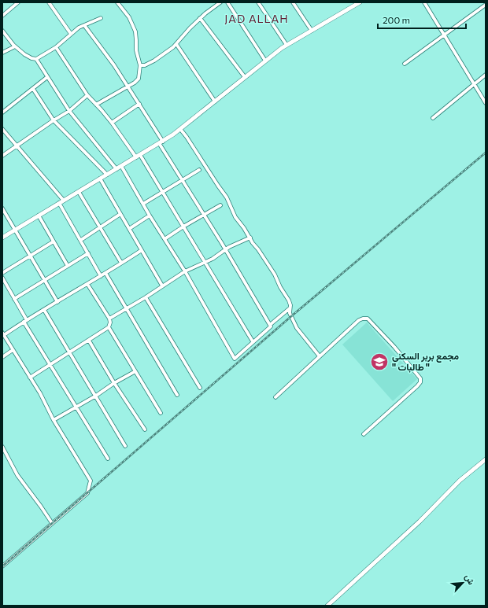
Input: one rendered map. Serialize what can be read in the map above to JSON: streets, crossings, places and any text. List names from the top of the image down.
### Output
{
  "districts": ["JAD ALLAH"],
  "places": {
    "school or university": ["مجمع بربر السكني \" طالبات \""]
  },
  "scale_bar": "200 m",
  "north": "top right"
}
